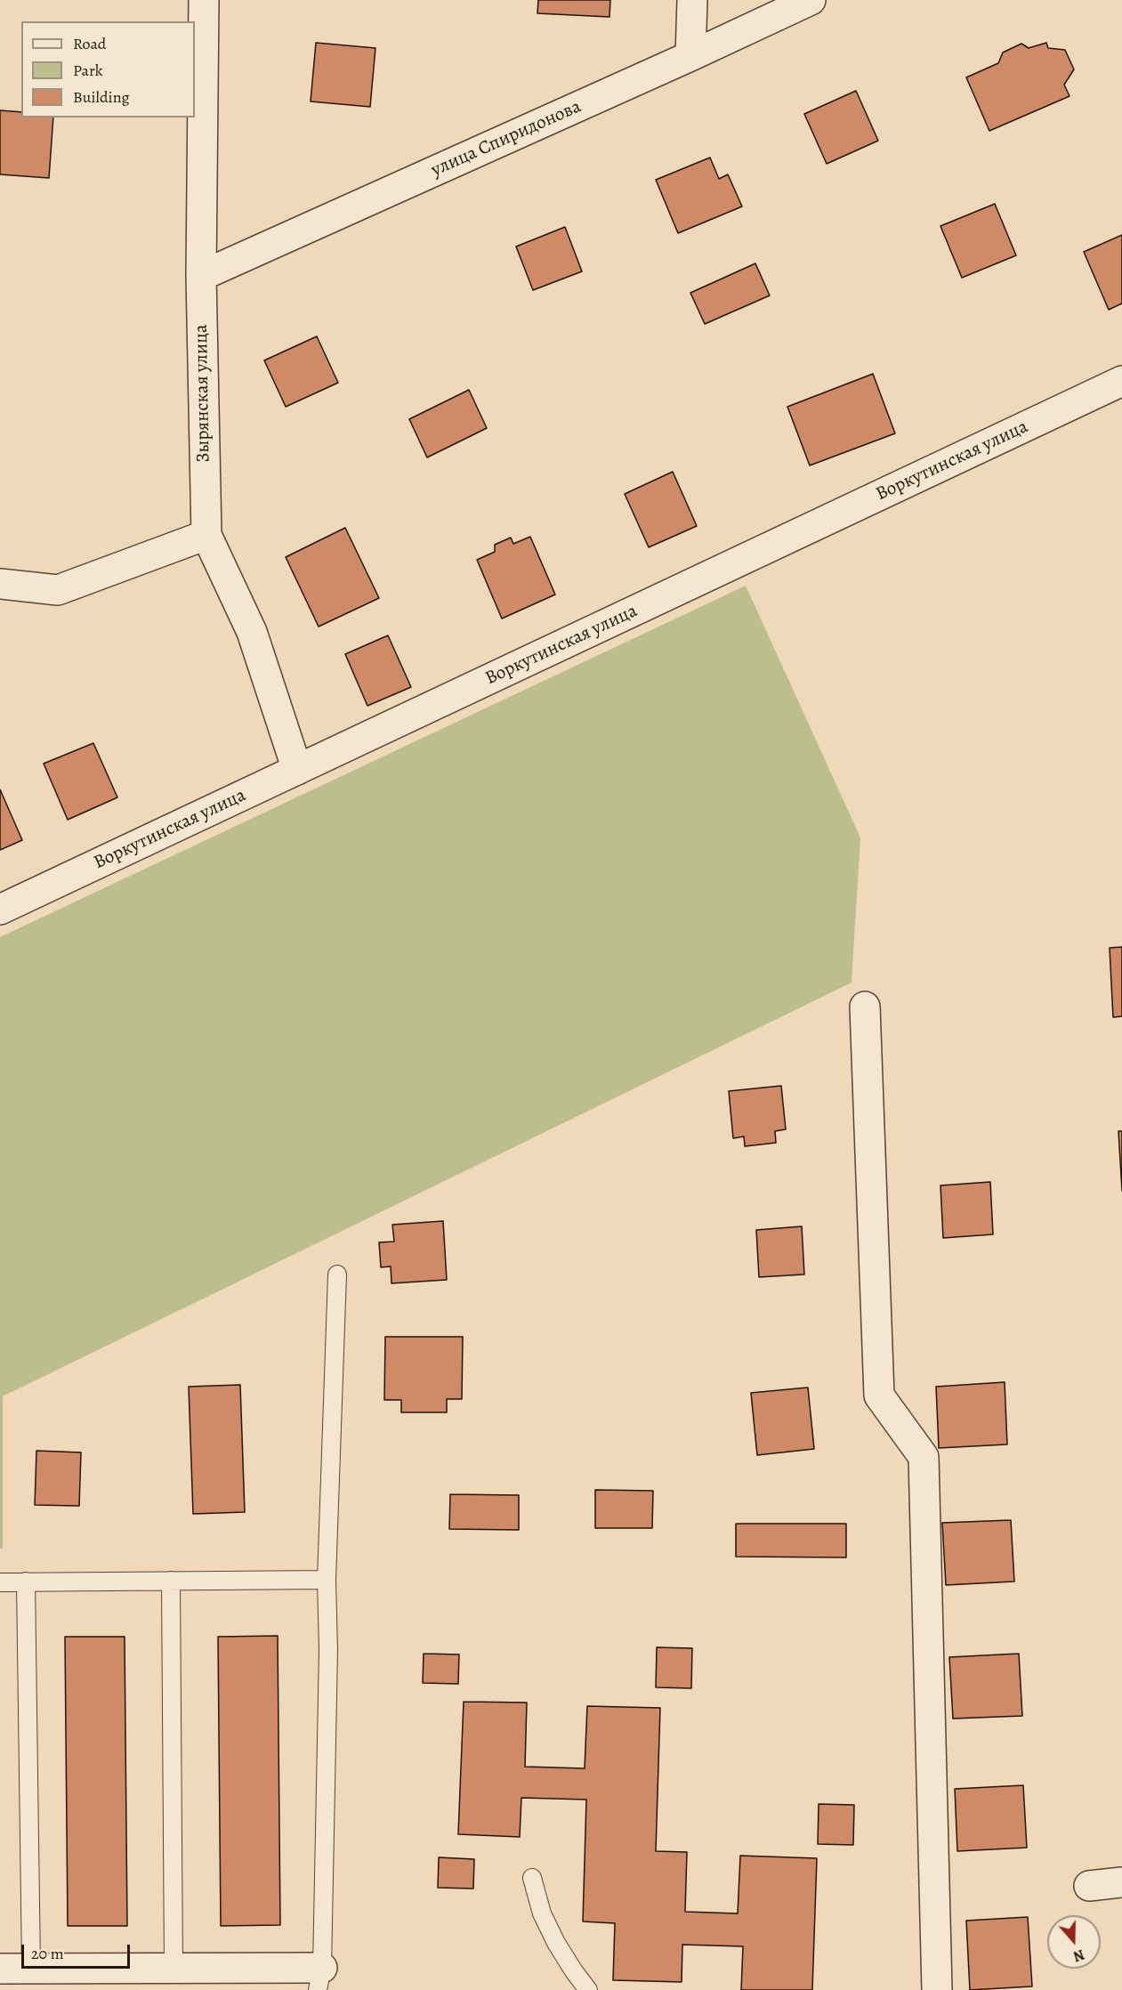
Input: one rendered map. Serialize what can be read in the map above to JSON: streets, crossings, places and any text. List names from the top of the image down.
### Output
{
  "streets": {
    "street": ["улица Спиридонова", "Зырянская улица", "Воркутинская улица"]
  },
  "crossings": [
    ["улица Спиридонова", "Зырянская улица"],
    ["Зырянская улица", "Воркутинская улица"]
  ],
  "legend": ["Road", "Park", "Building"],
  "scale_bar": "20 m",
  "north": "bottom"
}
